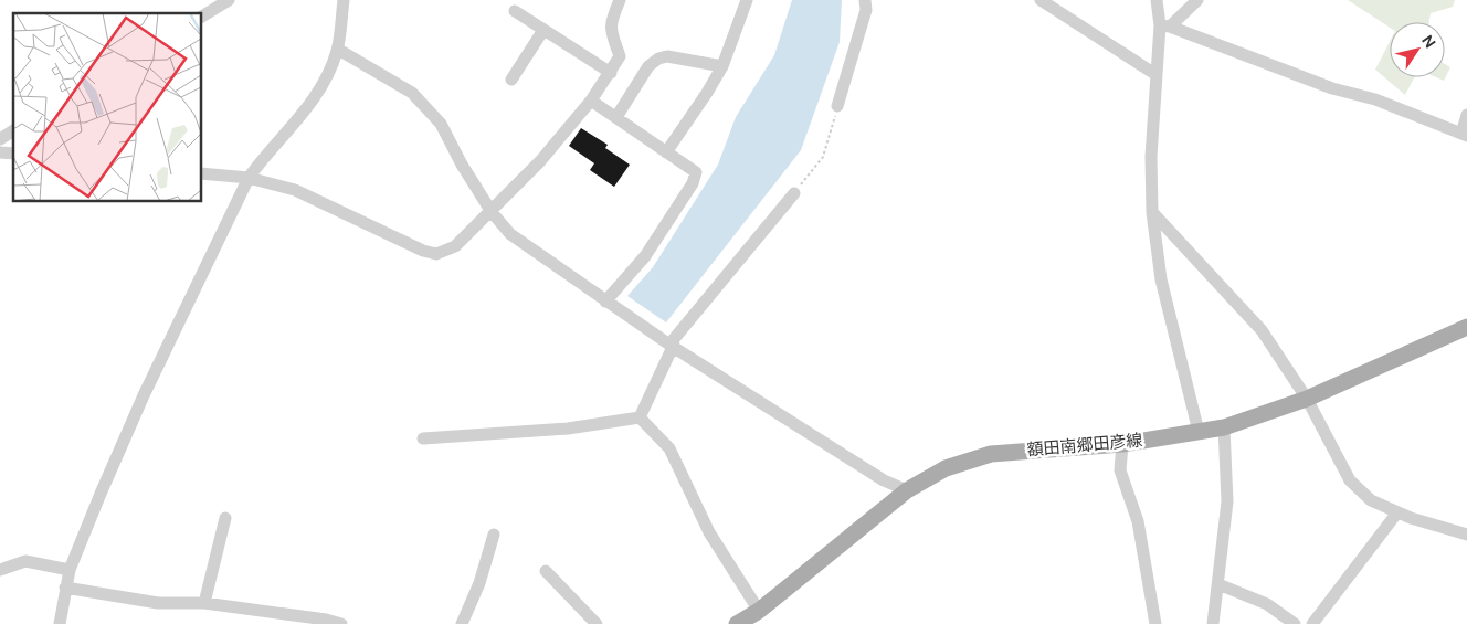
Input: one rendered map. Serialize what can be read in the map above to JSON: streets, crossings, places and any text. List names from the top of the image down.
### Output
{
  "streets": {
    "main road": ["額田南郷田彦線"]
  },
  "north": "top right"
}
